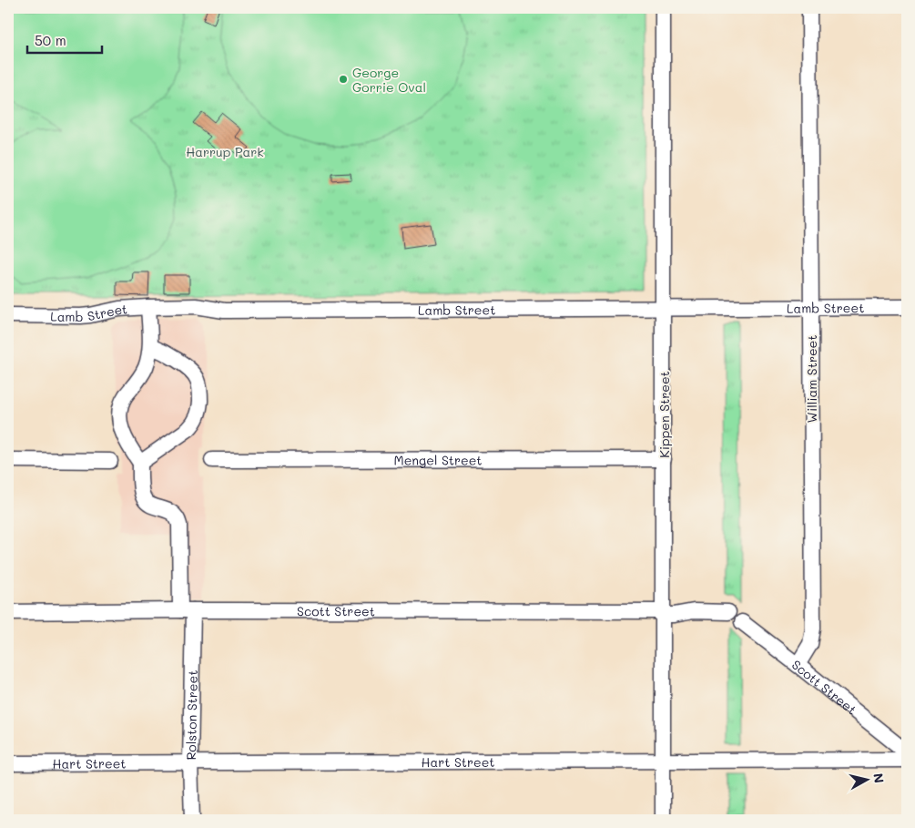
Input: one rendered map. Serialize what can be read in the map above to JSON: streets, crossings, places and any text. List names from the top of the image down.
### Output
{
  "streets": {
    "street": [
      "Lamb Street",
      "William Street",
      "Kippen Street",
      "Mengel Street",
      "Scott Street",
      "Rolston Street",
      "Hart Street"
    ]
  },
  "crossings": [
    ["Lamb Street", "William Street"],
    ["Lamb Street", "Kippen Street"],
    ["William Street", "Scott Street"],
    ["Kippen Street", "Mengel Street"],
    ["Kippen Street", "Scott Street"],
    ["Kippen Street", "Hart Street"],
    ["Scott Street", "Rolston Street"],
    ["Rolston Street", "Hart Street"]
  ],
  "parks": ["Harrup Park"],
  "places": ["George Gorrie Oval"],
  "scale_bar": "50 m",
  "north": "right"
}
